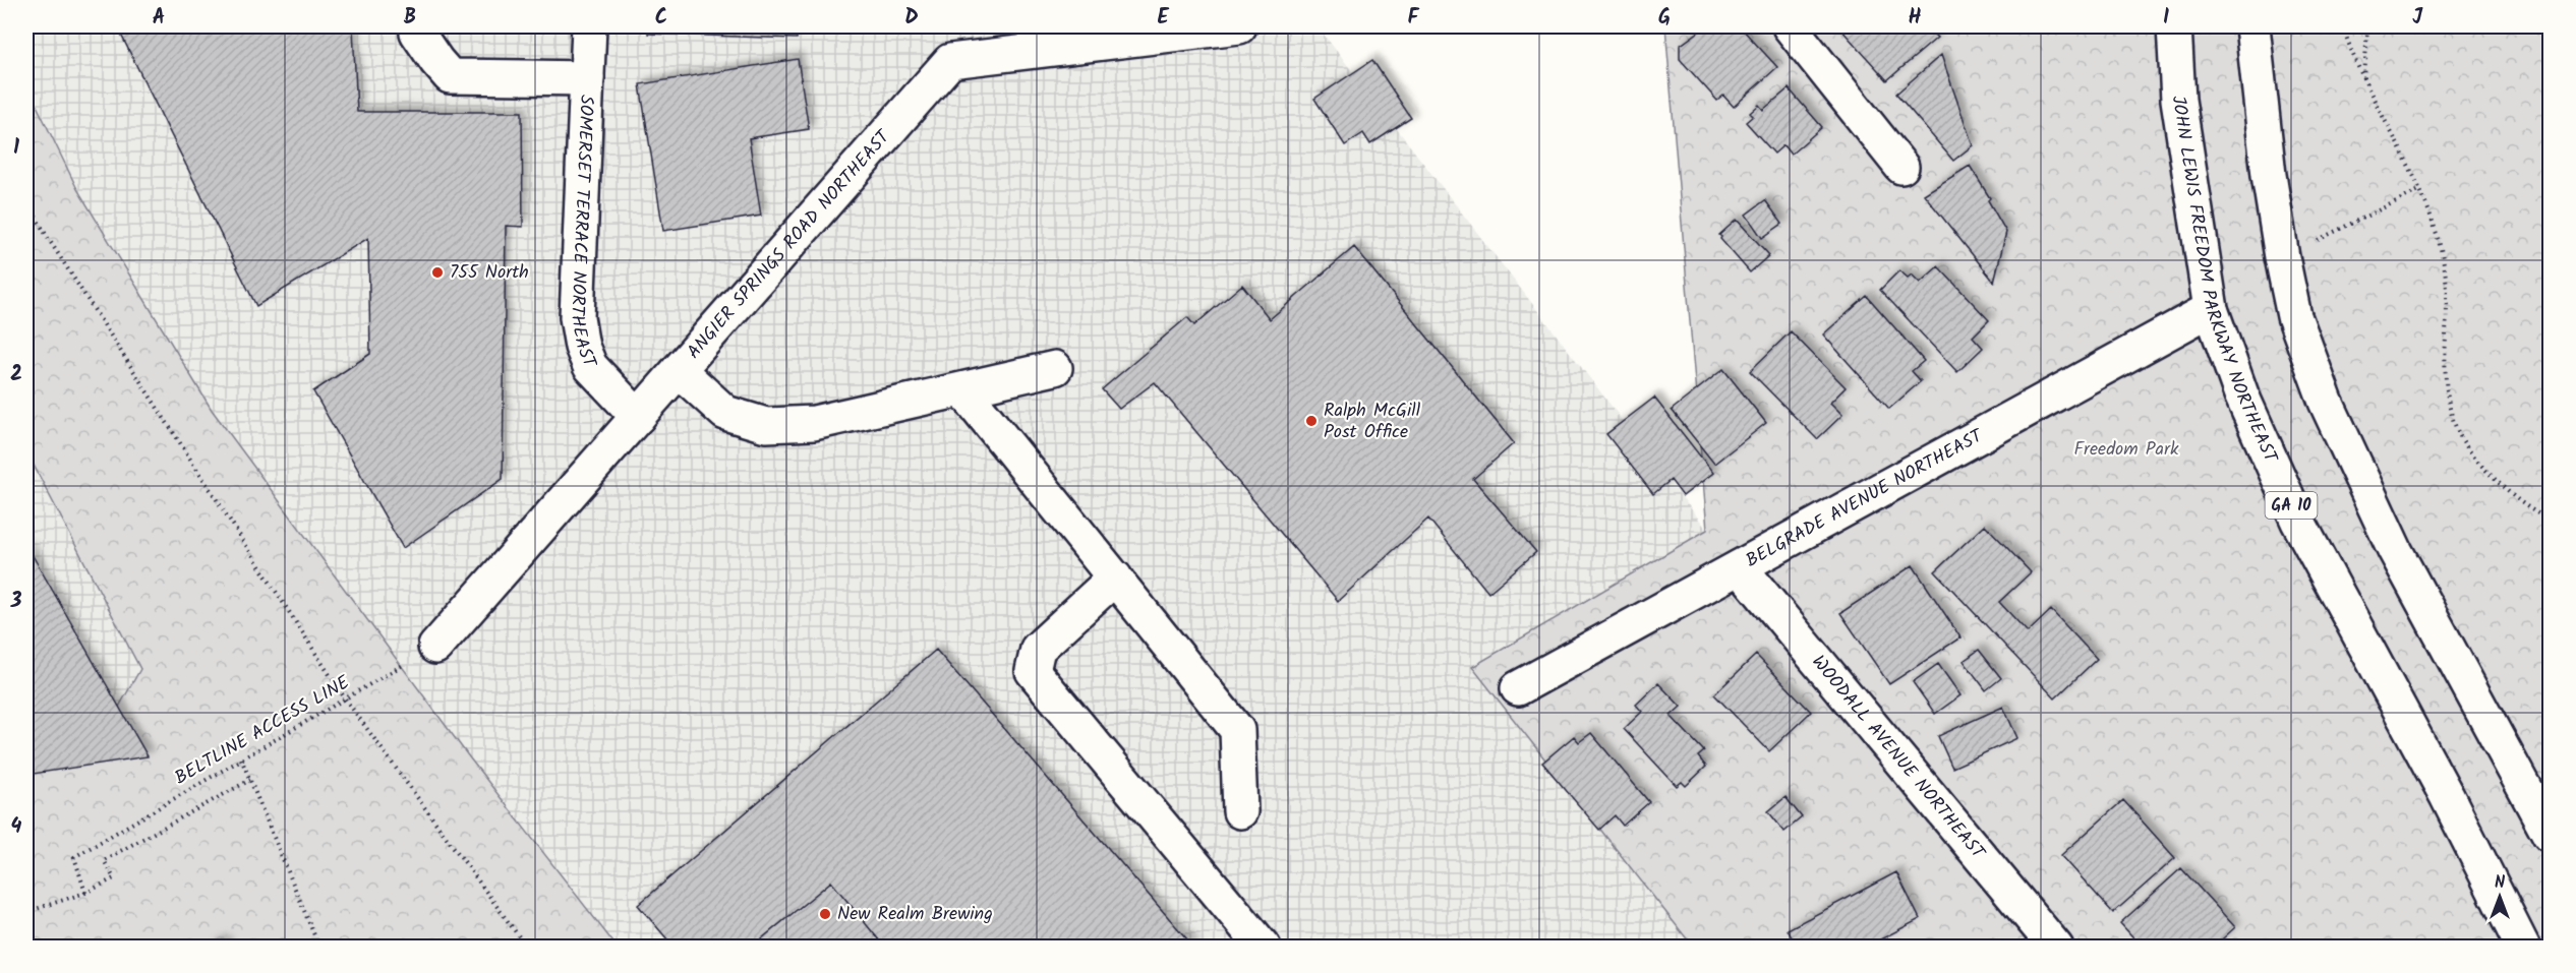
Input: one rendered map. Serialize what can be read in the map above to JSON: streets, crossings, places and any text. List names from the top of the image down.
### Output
{
  "streets": {
    "main road": [
      "SOMERSET TERRACE NORTHEAST",
      "ANGIER SPRINGS ROAD NORTHEAST",
      "JOHN LEWIS FREEDOM PARKWAY NORTHEAST",
      "BELGRADE AVENUE NORTHEAST",
      "GA 10",
      "WOODALL AVENUE NORTHEAST"
    ],
    "path": ["BELTLINE ACCESS LINE"]
  },
  "crossings": [
    ["SOMERSET TERRACE NORTHEAST", "ANGIER SPRINGS ROAD NORTHEAST"],
    ["ANGIER SPRINGS ROAD NORTHEAST", "BELTLINE ACCESS LINE"],
    ["JOHN LEWIS FREEDOM PARKWAY NORTHEAST", "BELGRADE AVENUE NORTHEAST"],
    ["BELGRADE AVENUE NORTHEAST", "WOODALL AVENUE NORTHEAST"]
  ],
  "parks": ["Freedom Park"],
  "places": ["755 North", "Ralph McGill Post Office", "New Realm Brewing"],
  "north": "top",
  "grid": {
    "columns": [
      "A",
      "B",
      "C",
      "D",
      "E",
      "F",
      "G",
      "H",
      "I",
      "J"
    ],
    "rows": [
      "1",
      "2",
      "3",
      "4"
    ]
  }
}
